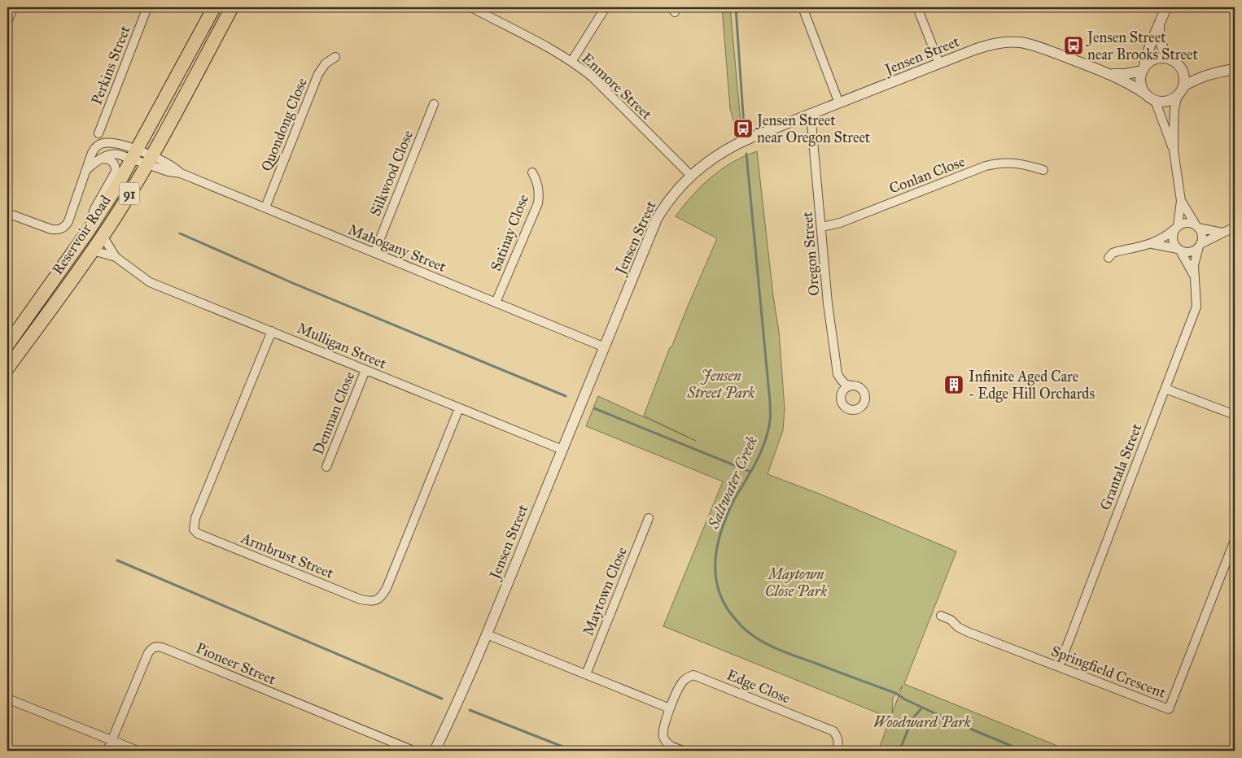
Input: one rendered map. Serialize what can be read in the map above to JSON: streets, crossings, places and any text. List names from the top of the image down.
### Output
{
  "streets": {
    "main road": ["91", "Reservoir Road"],
    "street": [
      "Jensen Street",
      "Perkins Street",
      "Enmore Street",
      "Quondong Close",
      "Silkwood Close",
      "Conlan Close",
      "Satinay Close",
      "Mahogany Street",
      "Oregon Street",
      "Mulligan Street",
      "Denman Close",
      "Grantala Street",
      "Armbrust Street",
      "Maytown Close",
      "Pioneer Street",
      "Springfield Crescent",
      "Edge Close"
    ]
  },
  "crossings": [
    ["Jensen Street", "Enmore Street"],
    ["Jensen Street", "Mahogany Street"],
    ["Jensen Street", "Oregon Street"],
    ["Jensen Street", "Mulligan Street"],
    ["Quondong Close", "Mahogany Street"],
    ["Silkwood Close", "Mahogany Street"],
    ["Conlan Close", "Oregon Street"],
    ["Satinay Close", "Mahogany Street"],
    ["Reservoir Road", "Mahogany Street"],
    ["Reservoir Road", "Mulligan Street"],
    ["Mulligan Street", "Denman Close"],
    ["Mulligan Street", "Armbrust Street"],
    ["Grantala Street", "Springfield Crescent"]
  ],
  "water": ["Saltwater Creek"],
  "parks": ["Jensen Street Park", "Maytown Close Park", "Woodward Park"],
  "places": {
    "bus stop": ["Jensen Street near Brooks Street", "Jensen Street near Oregon Street"],
    "building": ["Infinite Aged Care - Edge Hill Orchards"]
  }
}
